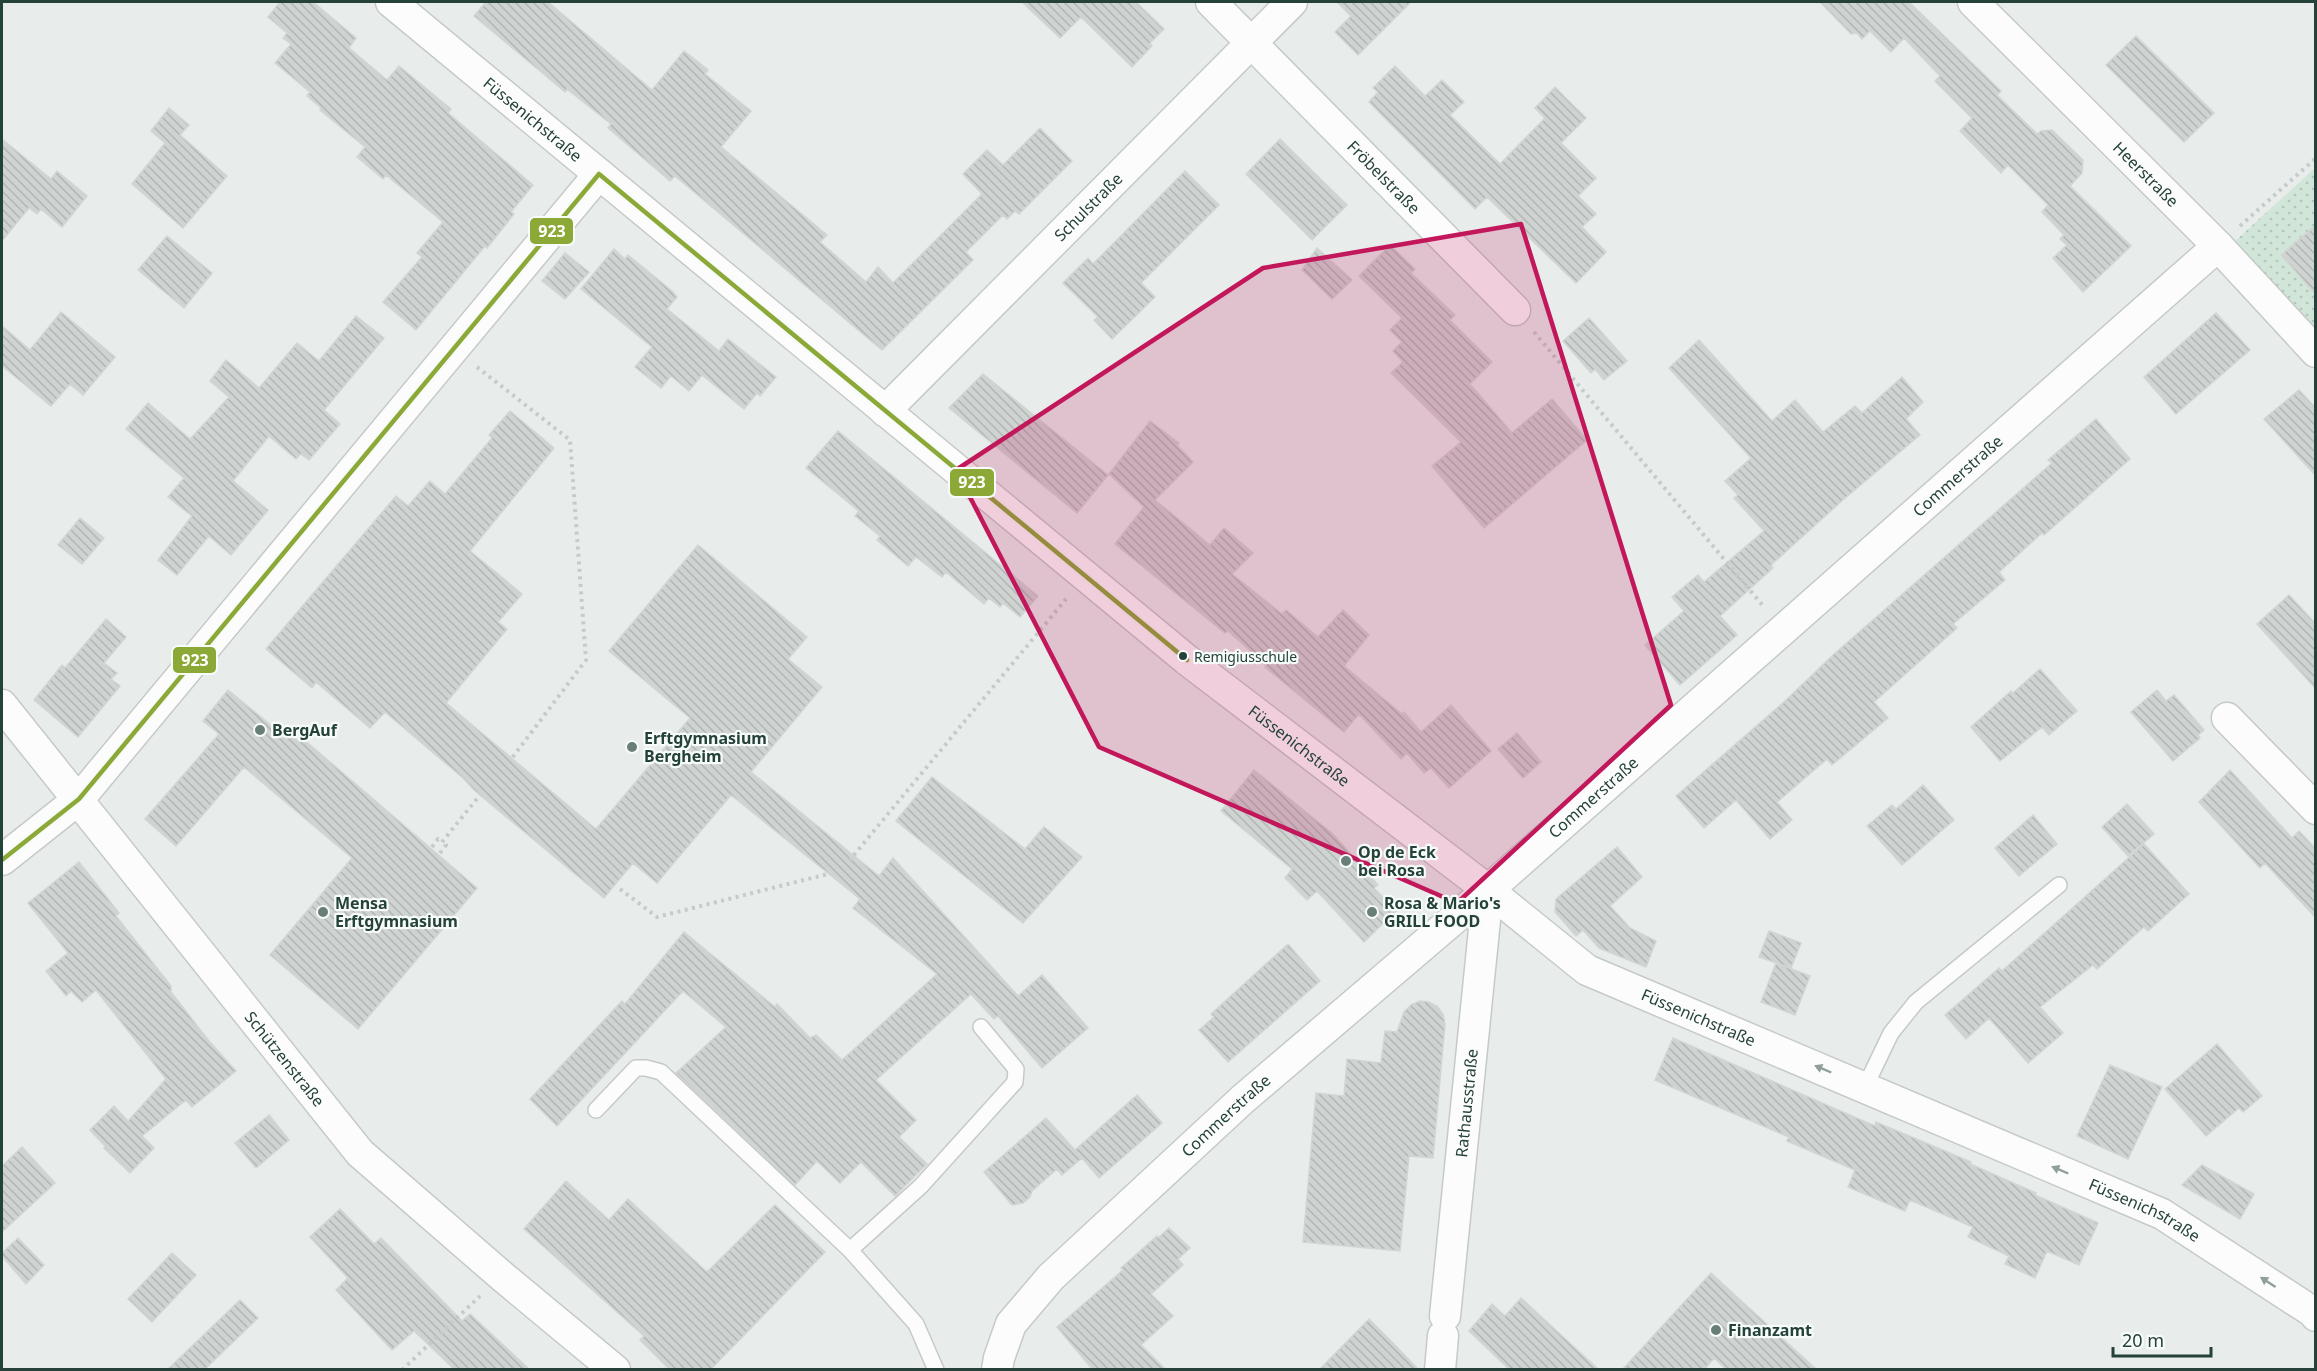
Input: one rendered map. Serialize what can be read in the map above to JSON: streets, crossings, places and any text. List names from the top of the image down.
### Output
{
  "streets": {
    "street": [
      "Füssenichstraße",
      "Heerstraße",
      "Fröbelstraße",
      "Schulstraße",
      "Commerstraße",
      "Schützenstraße",
      "Rathausstraße"
    ]
  },
  "crossings": [
    ["Füssenichstraße", "Schulstraße"],
    ["Füssenichstraße", "Commerstraße"],
    ["Füssenichstraße", "Rathausstraße"],
    ["Heerstraße", "Commerstraße"],
    ["Fröbelstraße", "Schulstraße"],
    ["Commerstraße", "Rathausstraße"]
  ],
  "one_way": ["Füssenichstraße"],
  "places": [
    "Remigiusschule",
    "BergAuf",
    "Erftgymnasium Bergheim",
    "Op de Eck bei Rosa",
    "Mensa Erftgymnasium",
    "Rosa & Mario's GRILL FOOD",
    "Finanzamt"
  ],
  "lines": ["transit line 923"],
  "scale_bar": "20 m"
}
